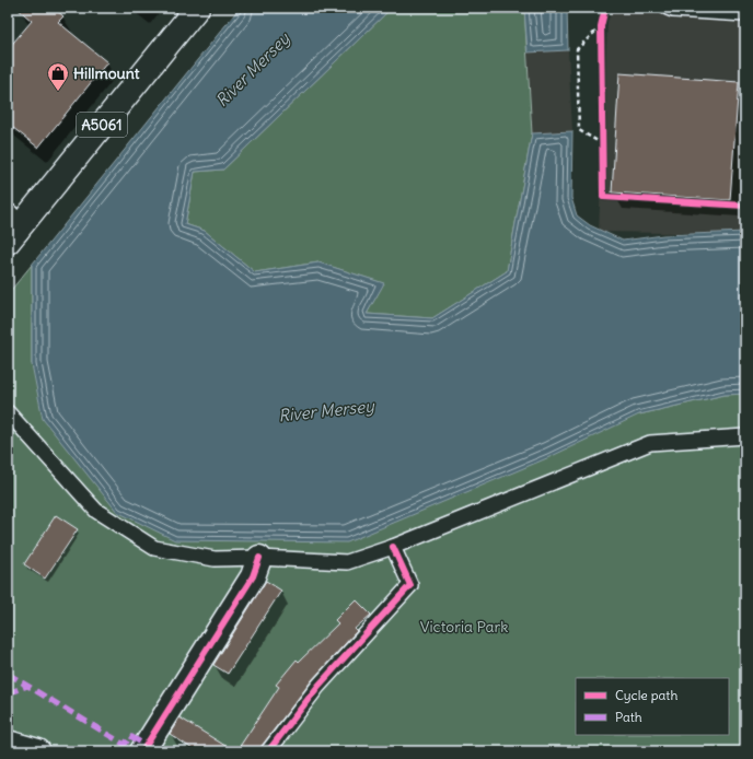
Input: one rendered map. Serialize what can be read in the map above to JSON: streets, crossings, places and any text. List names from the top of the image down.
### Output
{
  "streets": {
    "main road": ["A5061"]
  },
  "water": ["River Mersey"],
  "parks": ["Victoria Park"],
  "places": {
    "shop": ["Hillmount"]
  },
  "legend": ["Cycle path", "Path"]
}
